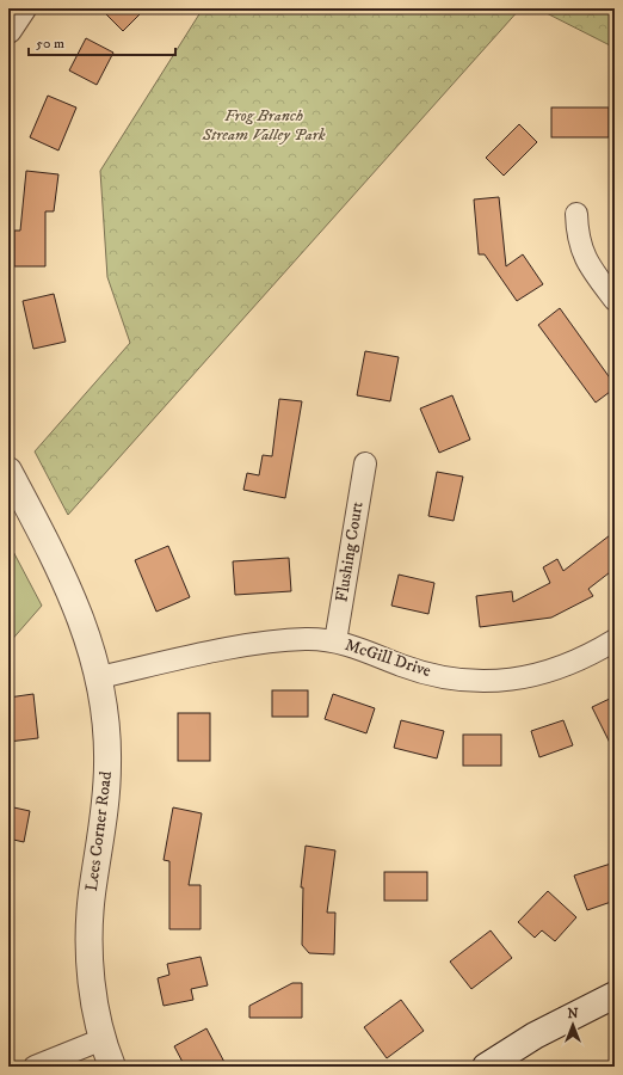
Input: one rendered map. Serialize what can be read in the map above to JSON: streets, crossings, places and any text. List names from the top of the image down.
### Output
{
  "streets": {
    "street": ["Flushing Court", "McGill Drive", "Lees Corner Road"]
  },
  "crossings": [
    ["Flushing Court", "McGill Drive"],
    ["McGill Drive", "Lees Corner Road"]
  ],
  "parks": ["Frog Branch Stream Valley Park"],
  "scale_bar": "50 m",
  "north": "top"
}
